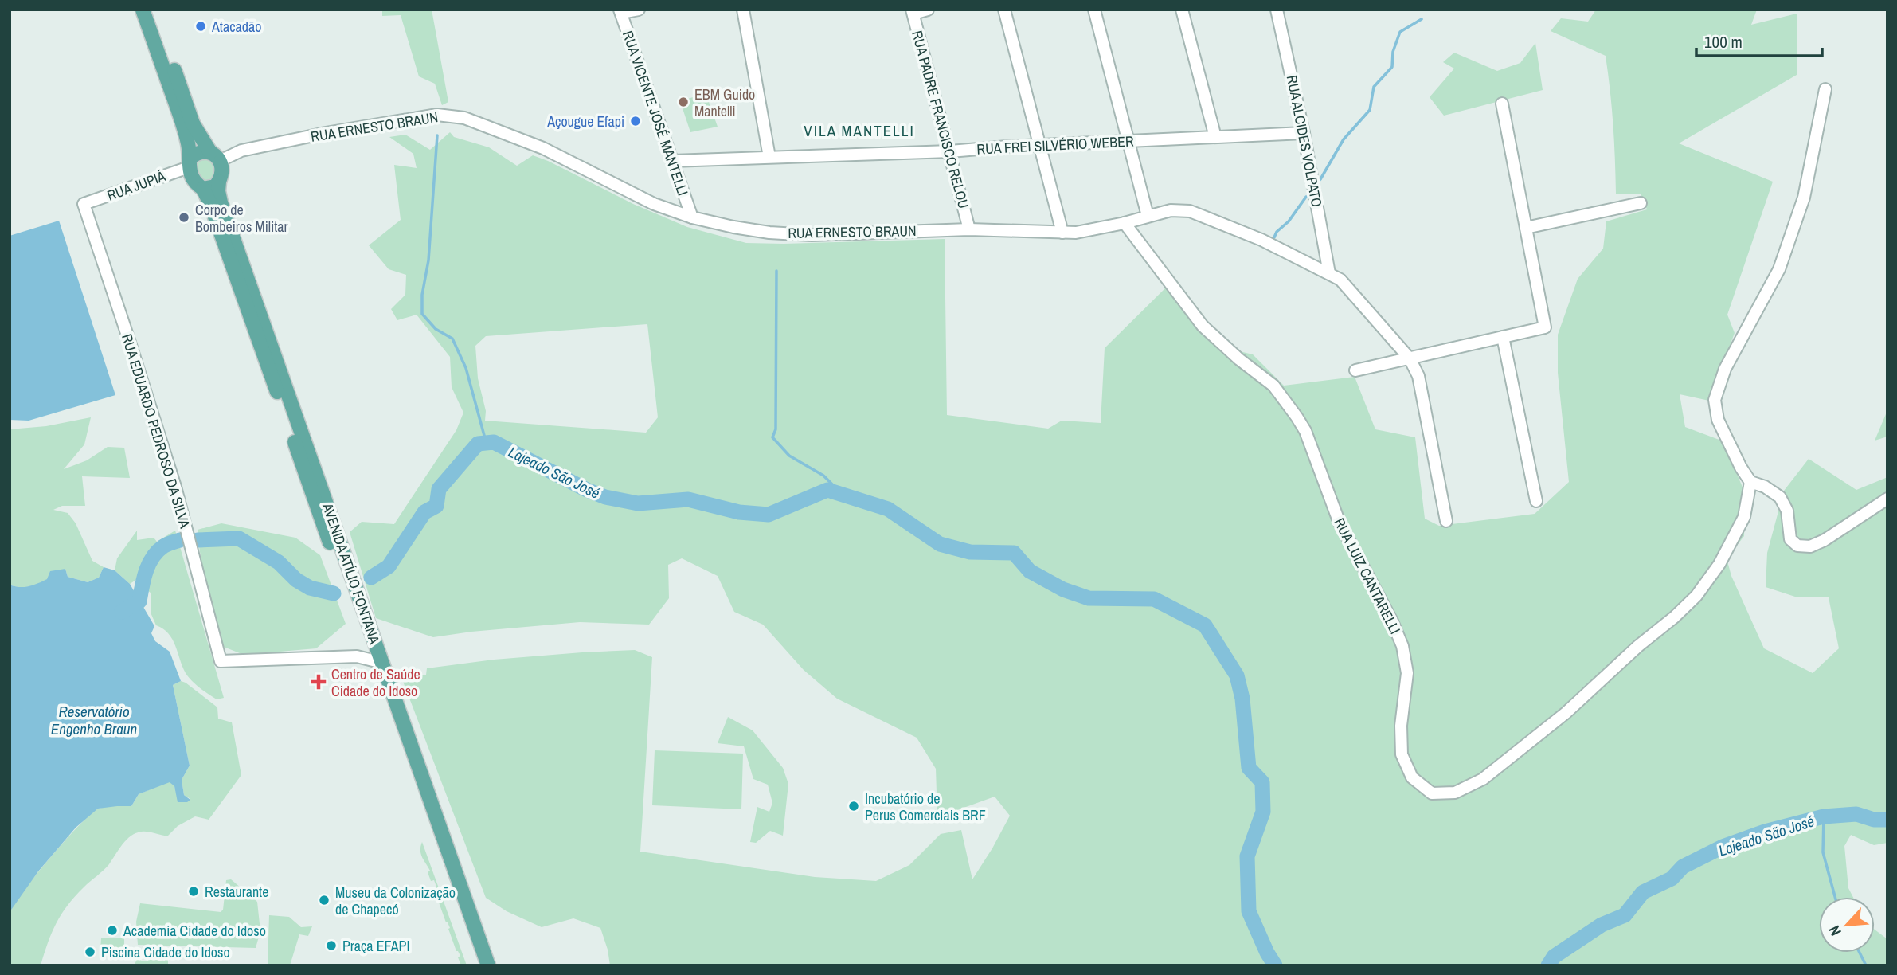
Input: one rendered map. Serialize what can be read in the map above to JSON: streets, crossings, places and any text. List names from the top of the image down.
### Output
{
  "streets": {
    "main road": ["AVENIDA ATÍLIO FONTANA"],
    "street": [
      "RUA VICENTE JOSÉ MANTELLI",
      "RUA PADRE FRANCISCO RELOU",
      "RUA ERNESTO BRAUN",
      "RUA ALCIDES VOLPATO",
      "RUA FREI SILVÉRIO WEBER",
      "RUA JUPIÁ",
      "RUA EDUARDO PEDROSO DA SILVA",
      "RUA LUIZ CANTARELLI"
    ]
  },
  "crossings": [
    ["RUA VICENTE JOSÉ MANTELLI", "RUA ERNESTO BRAUN"],
    ["RUA VICENTE JOSÉ MANTELLI", "RUA FREI SILVÉRIO WEBER"],
    ["RUA PADRE FRANCISCO RELOU", "RUA ERNESTO BRAUN"],
    ["RUA PADRE FRANCISCO RELOU", "RUA FREI SILVÉRIO WEBER"],
    ["RUA ERNESTO BRAUN", "RUA ALCIDES VOLPATO"],
    ["RUA ERNESTO BRAUN", "RUA JUPIÁ"],
    ["RUA ERNESTO BRAUN", "AVENIDA ATÍLIO FONTANA"],
    ["RUA ERNESTO BRAUN", "RUA LUIZ CANTARELLI"],
    ["RUA ALCIDES VOLPATO", "RUA FREI SILVÉRIO WEBER"],
    ["RUA JUPIÁ", "RUA EDUARDO PEDROSO DA SILVA"],
    ["RUA JUPIÁ", "AVENIDA ATÍLIO FONTANA"],
    ["RUA EDUARDO PEDROSO DA SILVA", "AVENIDA ATÍLIO FONTANA"]
  ],
  "districts": ["VILA MANTELLI"],
  "water": ["Lajeado São José", "Reservatório Engenho Braun"],
  "places": {
    "other": [
      "Atacadão",
      "EBM Guido Mantelli",
      "Açougue Efapi",
      "Corpo de Bombeiros Militar",
      "Incubatório de Perus Comerciais BRF",
      "Restaurante",
      "Museu da Colonização de Chapecó",
      "Academia Cidade do Idoso",
      "Praça EFAPI",
      "Piscina Cidade do Idoso"
    ],
    "health": ["Centro de Saúde Cidade do Idoso"]
  },
  "scale_bar": "100 m",
  "north": "bottom left"
}
